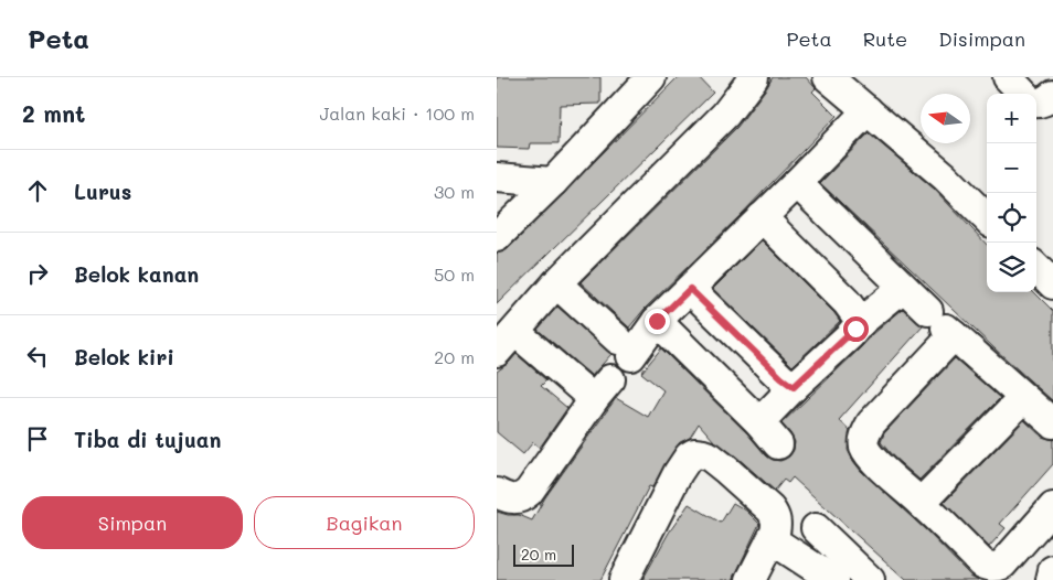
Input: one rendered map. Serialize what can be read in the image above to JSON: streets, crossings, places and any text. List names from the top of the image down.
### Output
{
  "scale_bar": "20 m",
  "north": "left",
  "page": {
    "header": "Peta",
    "nav": ["Peta", "Rute", "Disimpan"],
    "heading": ["2 mnt", "Jalan kaki · 100 m"],
    "map_buttons": ["+", "−"],
    "list": [
      ["Lurus", "30 m"],
      ["Belok kanan", "50 m"],
      ["Belok kiri", "20 m"],
      "Tiba di tujuan"
    ],
    "buttons": ["Simpan", "Bagikan"],
    "scale": "20 m"
  }
}
